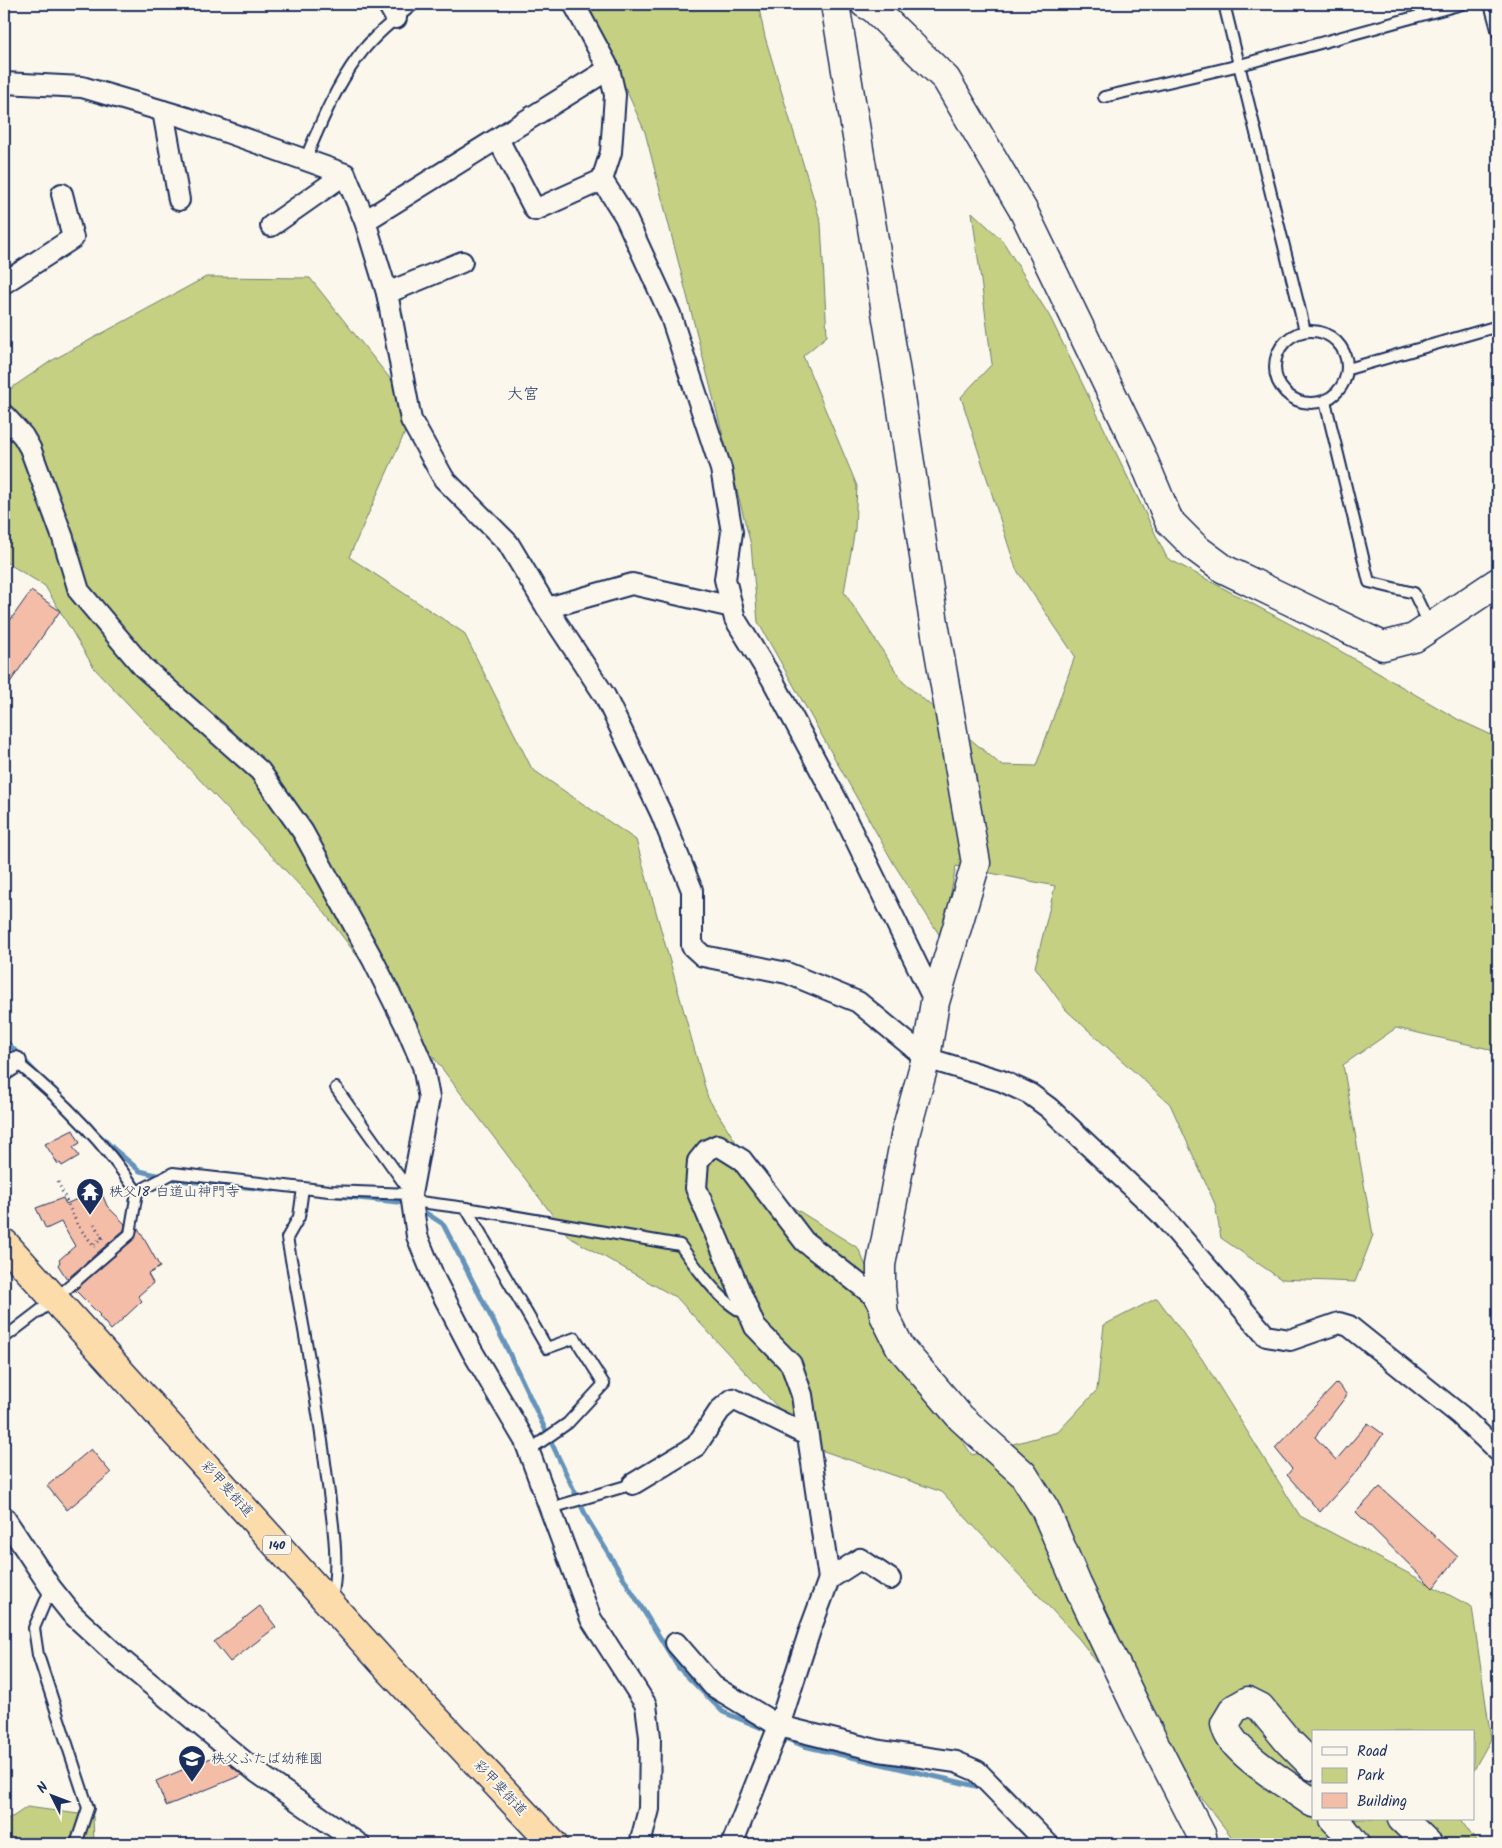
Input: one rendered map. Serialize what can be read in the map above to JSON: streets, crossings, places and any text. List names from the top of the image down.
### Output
{
  "streets": {
    "highway": ["彩甲斐街道", "140"]
  },
  "districts": ["大宮"],
  "places": {
    "temple": ["秩父18 白道山神門寺"],
    "school or university": ["秩父ふたば幼稚園"]
  },
  "legend": ["Road", "Park", "Building"],
  "north": "top left"
}
